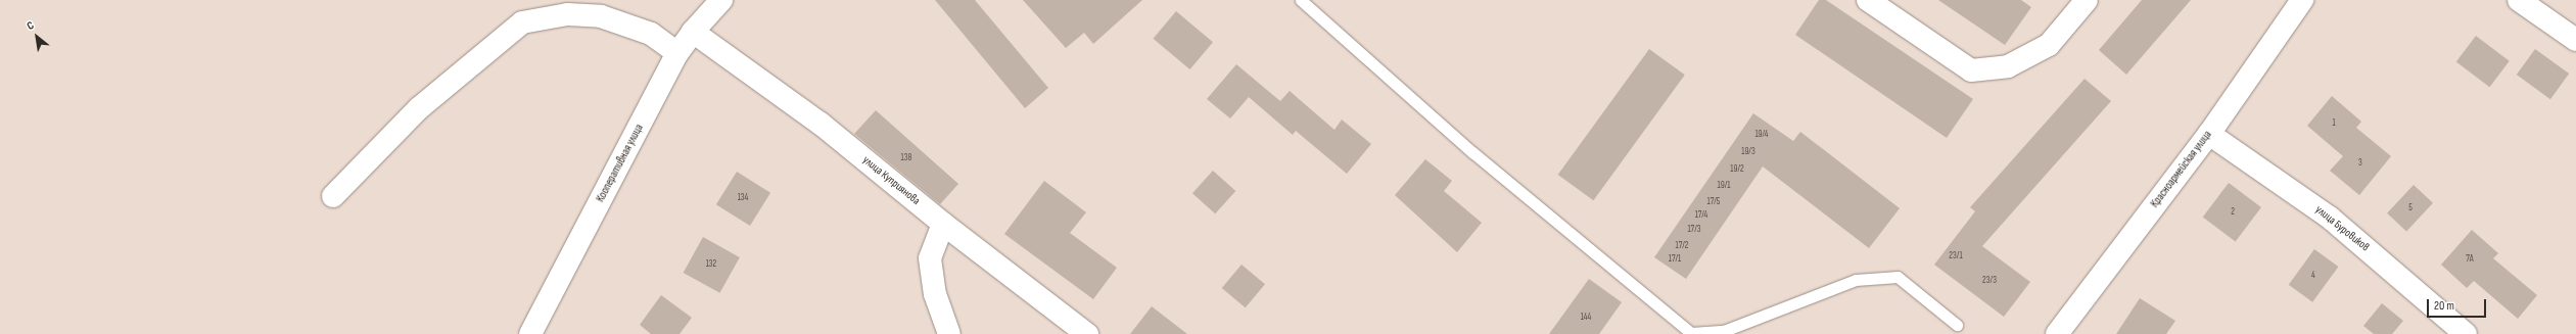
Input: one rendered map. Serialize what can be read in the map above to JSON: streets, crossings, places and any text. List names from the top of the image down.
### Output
{
  "streets": {
    "street": [
      "Кооперативная улица",
      "Красноармейская улица",
      "улица Куприянова",
      "улица Буровиков"
    ]
  },
  "crossings": [
    ["Кооперативная улица", "улица Куприянова"],
    ["Красноармейская улица", "улица Буровиков"]
  ],
  "house_numbers": [
    "1",
    "19/4",
    "19/3",
    "138",
    "3",
    "19/2",
    "19/1",
    "134",
    "17/5",
    "5",
    "2",
    "17/4",
    "17/3",
    "17/2",
    "23/1",
    "17/1",
    "7А",
    "132",
    "4",
    "23/3",
    "144"
  ],
  "scale_bar": "20 m",
  "north": "top left"
}
